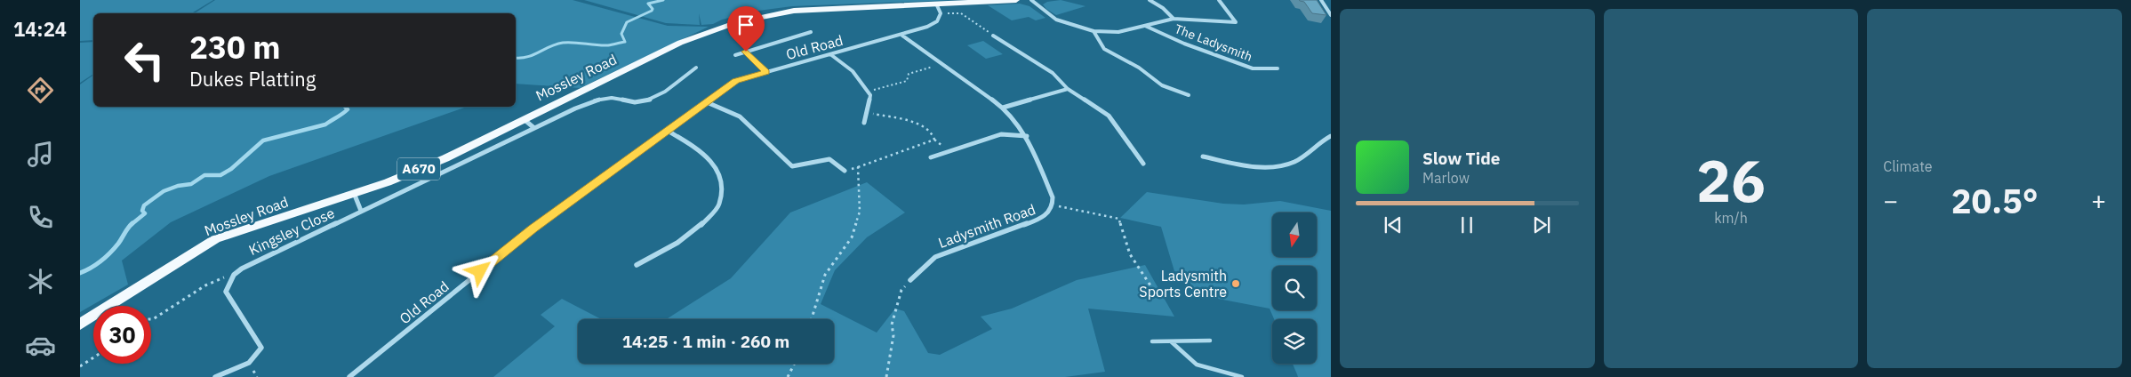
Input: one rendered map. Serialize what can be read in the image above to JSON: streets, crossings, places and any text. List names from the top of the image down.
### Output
{
  "streets": {
    "main road": ["Mossley Road", "A670"],
    "street": [
      "The Ladysmith",
      "Old Road",
      "Ladysmith Road",
      "Kingsley Close"
    ]
  },
  "crossings": [
    ["Old Road", "Ladysmith Road"]
  ],
  "places": ["Ladysmith Sports Centre"],
  "north": "bottom",
  "page": {
    "tabs": "14:24",
    "tile": [
      ["26", "km/h"],
      "Climate"
    ],
    "turn": ["230 m", "Dukes Platting"],
    "song": ["Slow Tide", "Marlow"],
    "heat": ["−", "20.5°", "+"],
    "limit": "30",
    "trip": "14:25 · 1 min · 260 m"
  }
}
